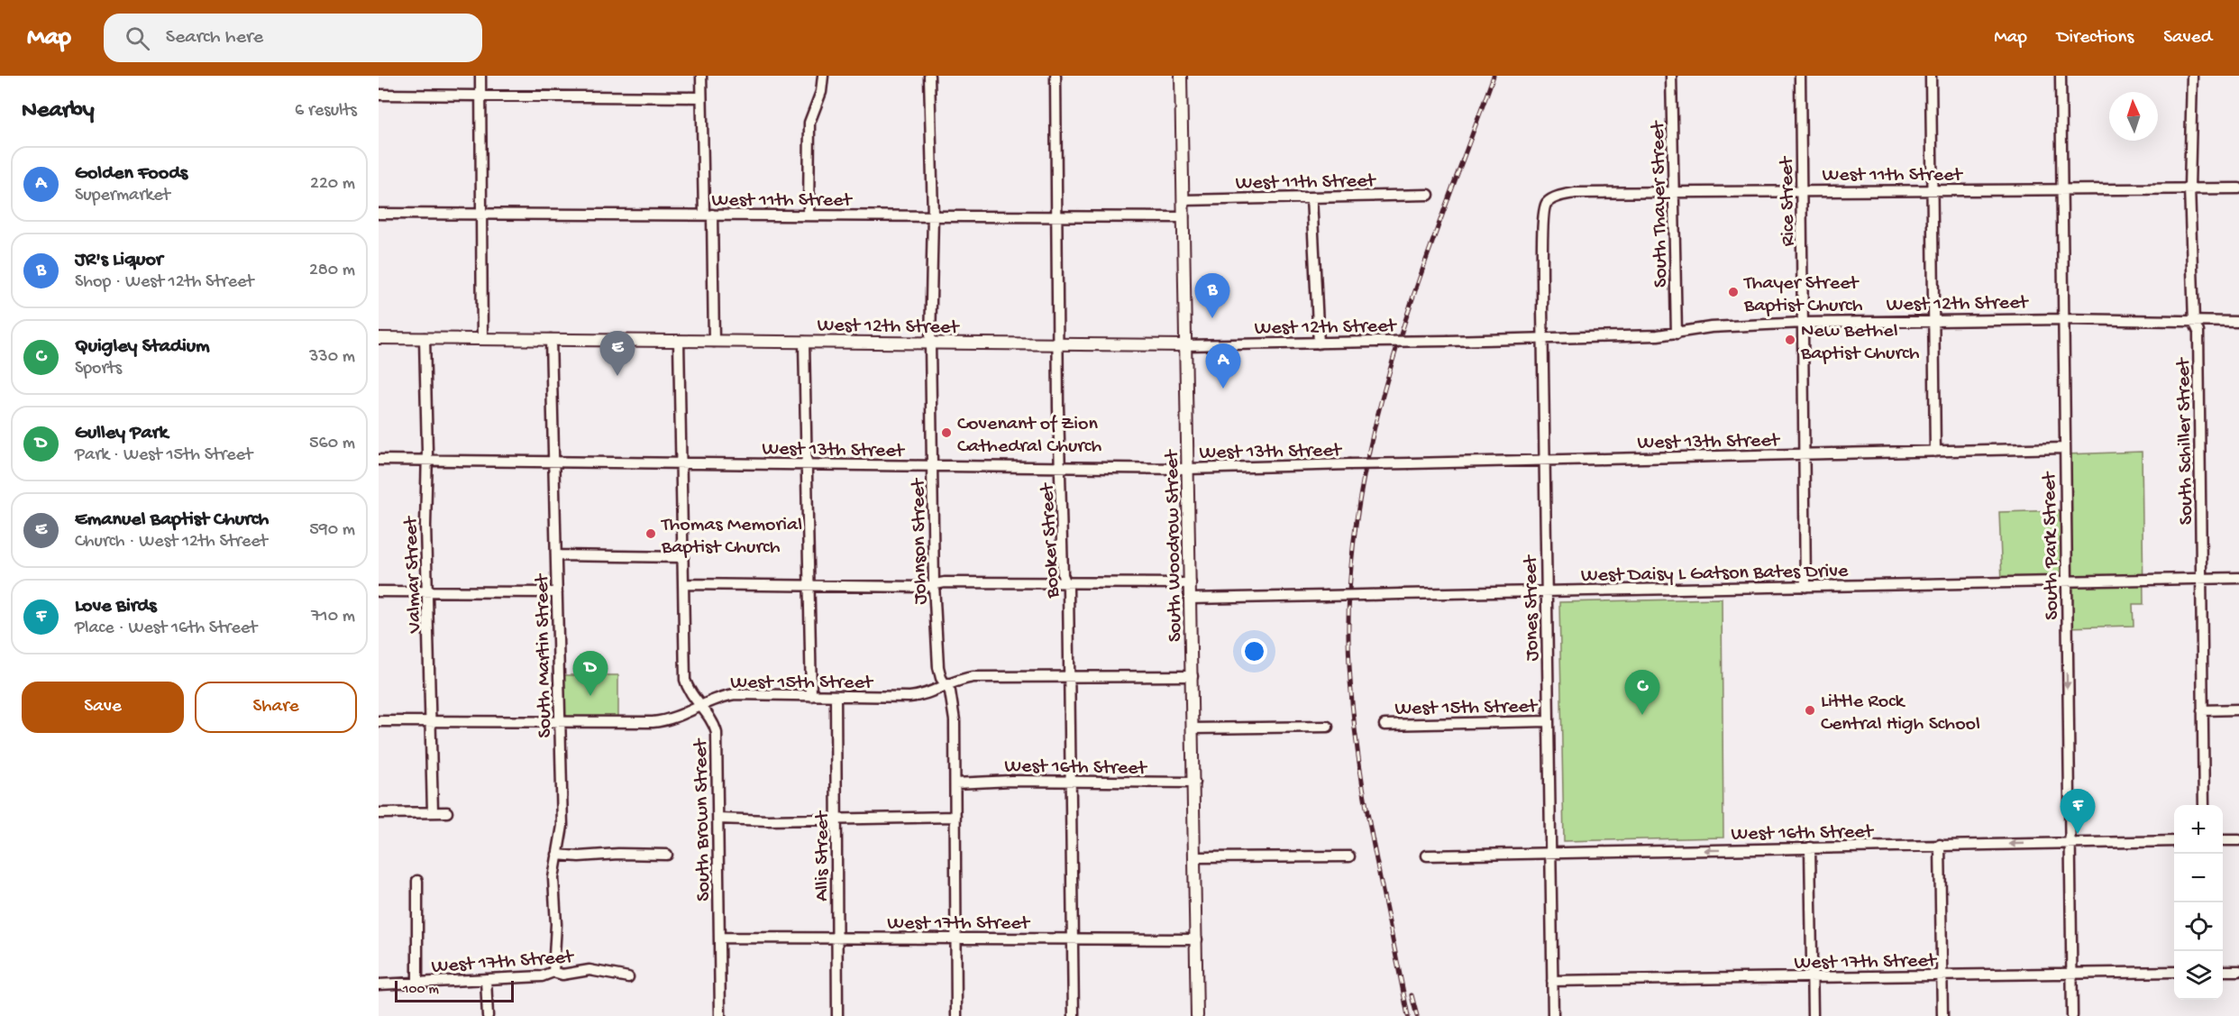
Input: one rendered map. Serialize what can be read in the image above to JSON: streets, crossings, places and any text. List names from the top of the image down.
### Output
{
  "streets": {
    "main road": ["West 12th Street", "South Woodrow Street"],
    "street": [
      "West 11th Street",
      "Rice Street",
      "South Thayer Street",
      "West 13th Street",
      "South Schiller Street",
      "Booker Street",
      "Johnson Street",
      "South Park Street",
      "West Daisy L Gatson Bates Drive",
      "Valmar Street",
      "Jones Street",
      "South Martin Street",
      "West 15th Street",
      "West 16th Street",
      "South Brown Street",
      "Allis Street",
      "West 17th Street"
    ]
  },
  "crossings": [
    ["West 11th Street", "Rice Street"],
    ["West 11th Street", "South Thayer Street"],
    ["West 11th Street", "South Schiller Street"],
    ["West 11th Street", "Booker Street"],
    ["West 11th Street", "Johnson Street"],
    ["West 11th Street", "South Woodrow Street"],
    ["West 11th Street", "South Park Street"],
    ["West 11th Street", "Jones Street"],
    ["Rice Street", "West 12th Street"],
    ["Rice Street", "West 13th Street"],
    ["Rice Street", "West Daisy L Gatson Bates Drive"],
    ["South Thayer Street", "West 12th Street"],
    ["West 12th Street", "South Schiller Street"],
    ["West 12th Street", "Booker Street"],
    ["West 12th Street", "Johnson Street"],
    ["West 12th Street", "South Woodrow Street"],
    ["West 12th Street", "South Park Street"],
    ["West 12th Street", "Valmar Street"],
    ["West 12th Street", "Jones Street"],
    ["West 12th Street", "South Martin Street"],
    ["West 12th Street", "South Brown Street"],
    ["West 13th Street", "Booker Street"],
    ["West 13th Street", "Johnson Street"],
    ["West 13th Street", "South Woodrow Street"],
    ["West 13th Street", "South Park Street"],
    ["West 13th Street", "Valmar Street"],
    ["West 13th Street", "Jones Street"],
    ["West 13th Street", "South Martin Street"],
    ["West 13th Street", "South Brown Street"],
    ["South Schiller Street", "West Daisy L Gatson Bates Drive"],
    ["Booker Street", "West 15th Street"],
    ["Booker Street", "West 16th Street"],
    ["Booker Street", "West 17th Street"],
    ["Johnson Street", "West 15th Street"],
    ["Johnson Street", "West 16th Street"],
    ["Johnson Street", "West 17th Street"],
    ["South Woodrow Street", "West Daisy L Gatson Bates Drive"],
    ["South Woodrow Street", "West 15th Street"],
    ["South Woodrow Street", "West 16th Street"],
    ["South Woodrow Street", "West 17th Street"],
    ["South Park Street", "West Daisy L Gatson Bates Drive"],
    ["South Park Street", "West 16th Street"],
    ["South Park Street", "West 17th Street"],
    ["West Daisy L Gatson Bates Drive", "Jones Street"],
    ["Valmar Street", "West 15th Street"],
    ["Jones Street", "West 15th Street"],
    ["Jones Street", "West 16th Street"],
    ["Jones Street", "West 17th Street"],
    ["South Martin Street", "West 15th Street"],
    ["South Martin Street", "West 17th Street"],
    ["West 15th Street", "South Brown Street"],
    ["West 15th Street", "Allis Street"],
    ["South Brown Street", "West 17th Street"],
    ["Allis Street", "West 17th Street"]
  ],
  "one_way": ["West 16th Street"],
  "places": [
    "Thayer Street Baptist Church",
    "New Bethel Baptist Church",
    "Covenant of Zion Cathedral Church",
    "Thomas Memorial Baptist Church",
    "Little Rock Central High School"
  ],
  "scale_bar": "100 m",
  "north": "top",
  "page": {
    "header": "Map",
    "search": "Search here",
    "nav": ["Map", "Directions", "Saved"],
    "heading": ["Nearby", "6 results"],
    "list": [
      {
        "mark": "A",
        "name": "Golden Foods",
        "note": "Supermarket",
        "value": "220 m"
      },
      {
        "mark": "B",
        "name": "JR's Liquor",
        "note": "Shop · West 12th Street",
        "value": "280 m"
      },
      {
        "mark": "C",
        "name": "Quigley Stadium",
        "note": "Sports",
        "value": "330 m"
      },
      {
        "mark": "D",
        "name": "Gulley Park",
        "note": "Park · West 15th Street",
        "value": "560 m"
      },
      {
        "mark": "E",
        "name": "Emanuel Baptist Church",
        "note": "Church · West 12th Street",
        "value": "590 m"
      },
      {
        "mark": "F",
        "name": "Love Birds",
        "note": "Place · West 16th Street",
        "value": "710 m"
      }
    ],
    "pins": [
      "B",
      "E",
      "A",
      "D",
      "C",
      "F"
    ],
    "buttons": ["Save", "Share"],
    "map_buttons": ["+", "−"],
    "scale": "100 m"
  }
}
